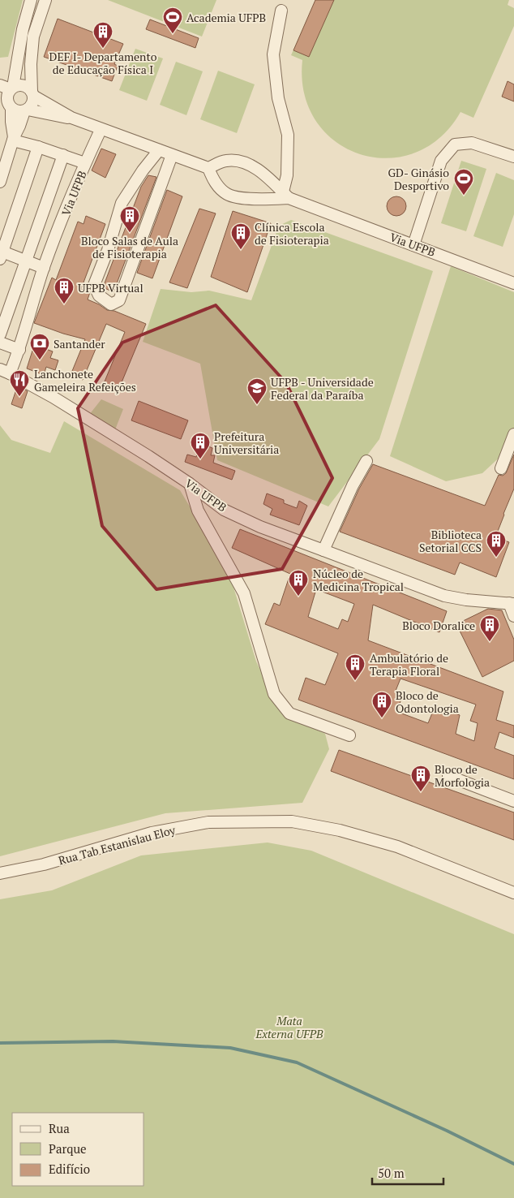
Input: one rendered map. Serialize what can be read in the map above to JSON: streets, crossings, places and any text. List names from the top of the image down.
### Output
{
  "streets": {
    "street": ["Via UFPB", "Rua Tab Estanislau Eloy"]
  },
  "parks": ["Mata Externa UFPB"],
  "places": {
    "sports": ["Academia UFPB", "GD- Ginásio Desportivo"],
    "building": [
      "DEF I- Departamento de Educação Física I",
      "Bloco Salas de Aula de Fisioterapia",
      "Clínica Escola de Fisioterapia",
      "UFPB Virtual",
      "Prefeitura Universitária",
      "Biblioteca Setorial CCS",
      "Núcleo de Medicina Tropical",
      "Bloco Doralice",
      "Ambulatório de Terapia Floral",
      "Bloco de Odontologia",
      "Bloco de Morfologia"
    ],
    "bank": ["Santander"],
    "restaurant": ["Lanchonete Gameleira Refeições"],
    "school or university": ["UFPB - Universidade Federal da Paraíba"]
  },
  "legend": ["Rua", "Parque", "Edifício"],
  "scale_bar": "50 m"
}
